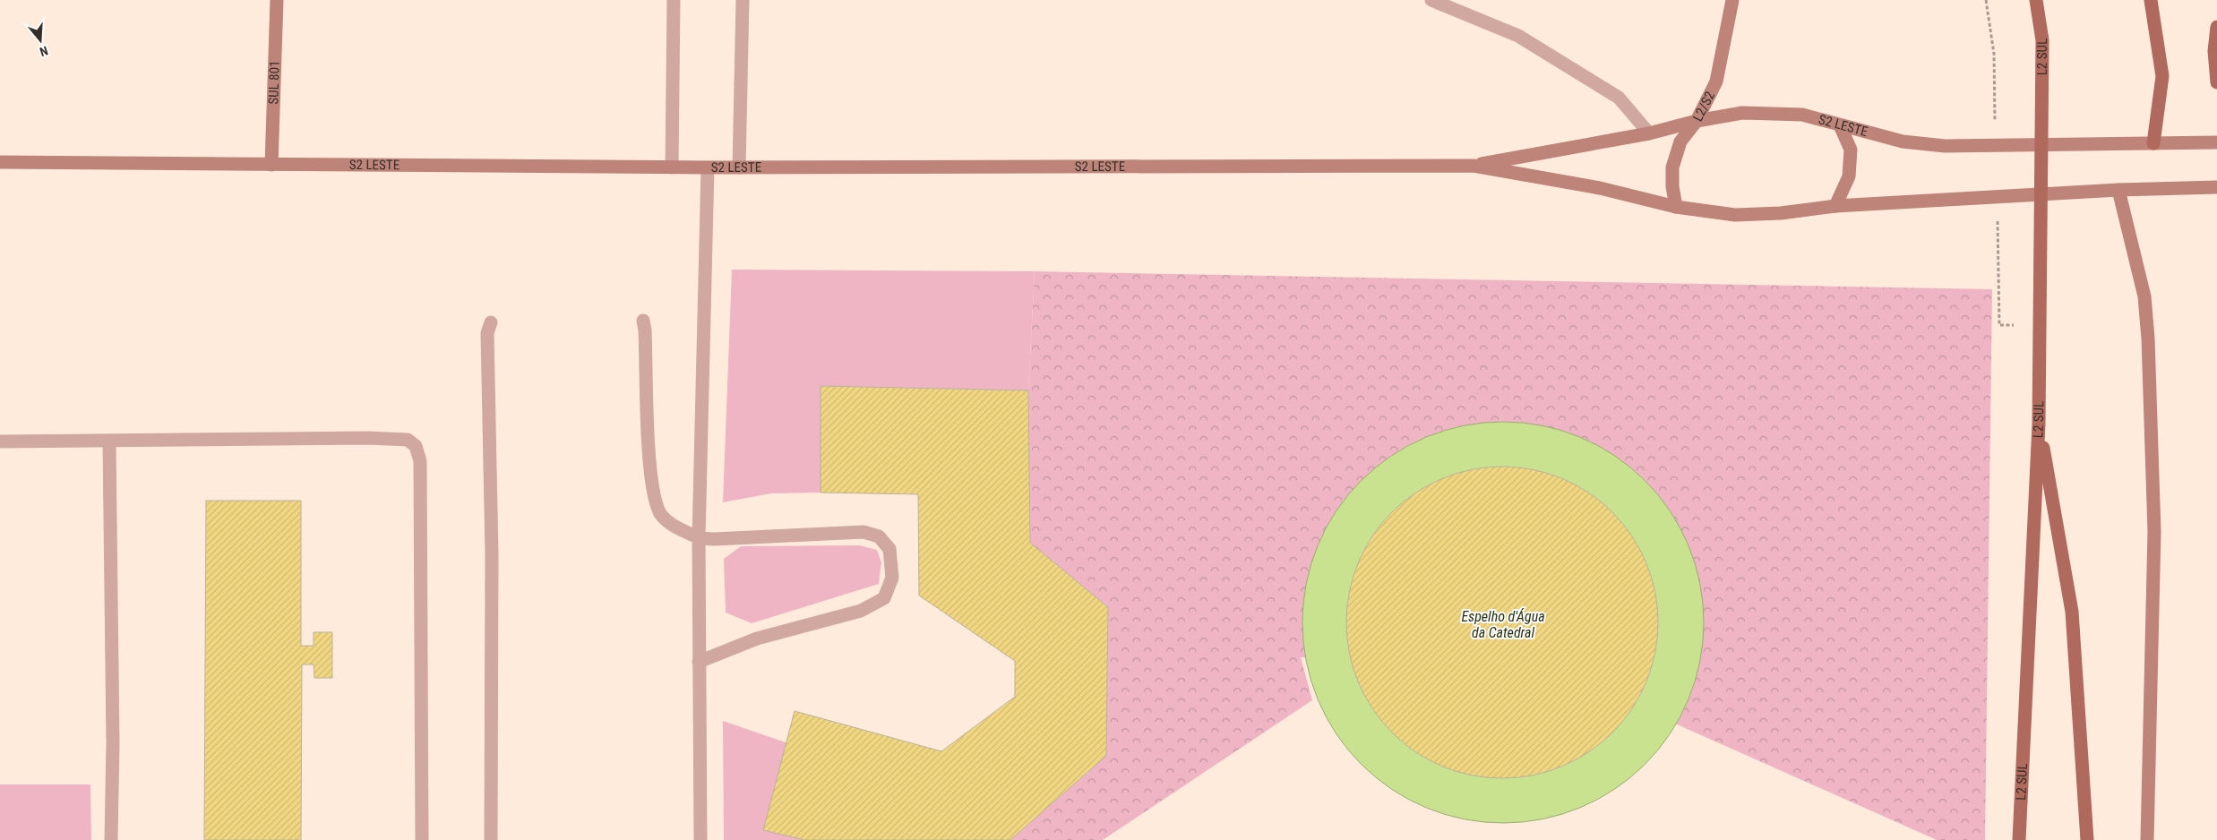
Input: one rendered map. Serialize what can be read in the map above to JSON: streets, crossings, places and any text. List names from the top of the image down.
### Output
{
  "streets": {
    "main road": [
      "L2 SUL",
      "SUL 801",
      "L2/S2",
      "S2 LESTE"
    ]
  },
  "crossings": [
    ["SUL 801", "S2 LESTE"],
    ["L2/S2", "S2 LESTE"]
  ],
  "water": ["Espelho d'Água da Catedral"],
  "north": "bottom"
}
